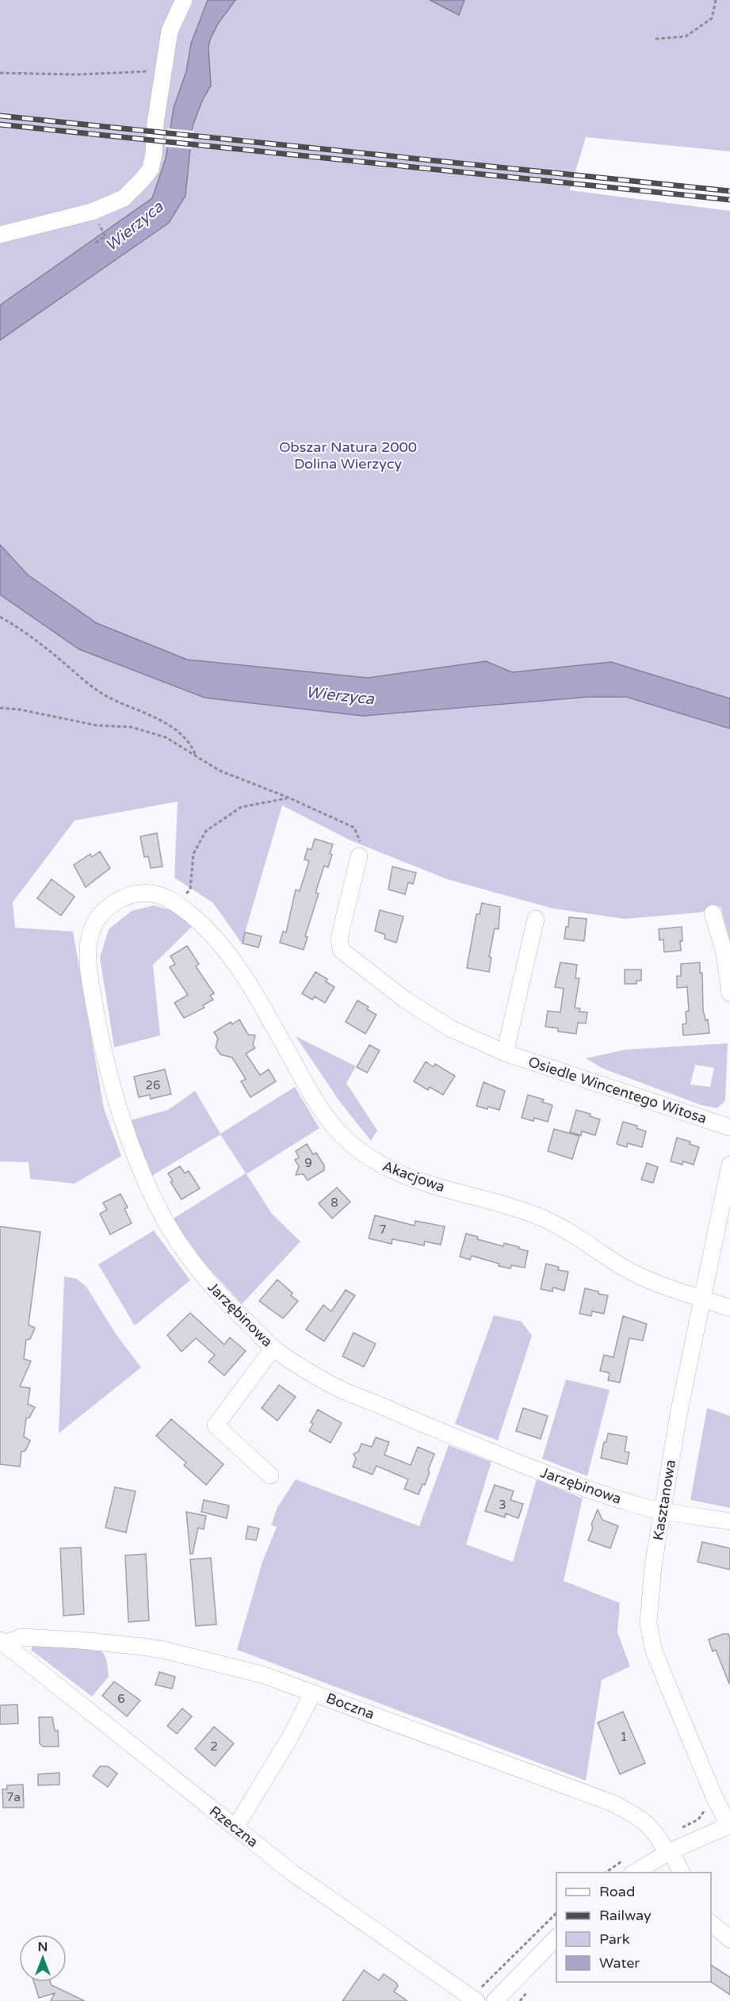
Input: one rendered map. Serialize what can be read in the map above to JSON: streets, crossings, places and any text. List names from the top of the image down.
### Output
{
  "streets": {
    "street": [
      "Osiedle Wincentego Witosa",
      "Akacjowa",
      "Jarzębinowa",
      "Kasztanowa",
      "Boczna",
      "Rzeczna"
    ]
  },
  "crossings": [
    ["Akacjowa", "Jarzębinowa"],
    ["Akacjowa", "Kasztanowa"],
    ["Jarzębinowa", "Kasztanowa"],
    ["Boczna", "Rzeczna"]
  ],
  "water": ["Wierzyca"],
  "parks": ["Obszar Natura 2000 Dolina Wierzycy"],
  "house_numbers": [
    "26",
    "9",
    "8",
    "7",
    "3",
    "6",
    "1",
    "2",
    "7a"
  ],
  "legend": [
    "Road",
    "Railway",
    "Park",
    "Water"
  ],
  "north": "top"
}
